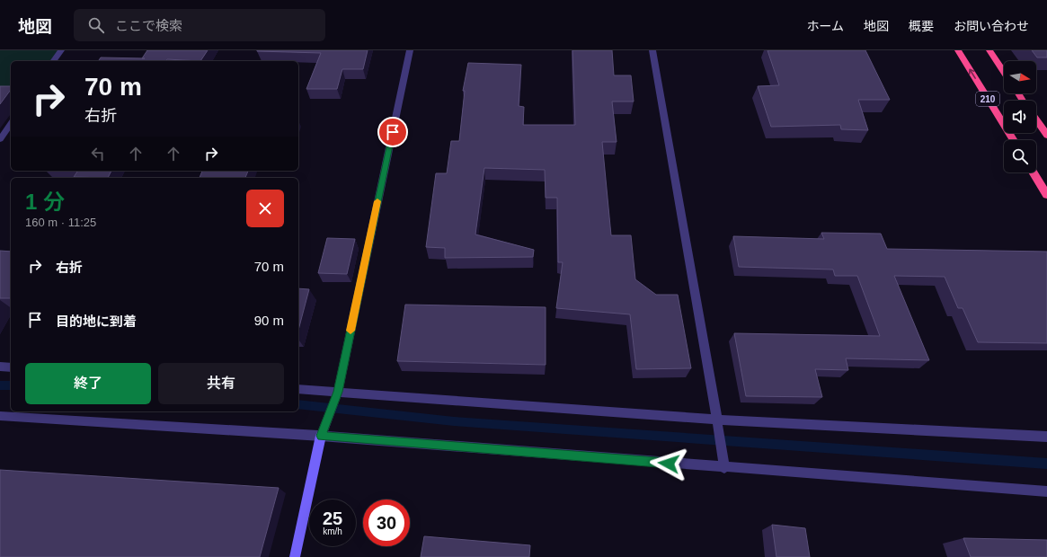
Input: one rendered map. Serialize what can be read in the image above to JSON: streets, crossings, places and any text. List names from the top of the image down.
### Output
{
  "streets": {
    "highway": ["210"]
  },
  "north": "right",
  "page": {
    "header": "地図",
    "search": "ここで検索",
    "nav": [
      "ホーム",
      "地図",
      "概要",
      "お問い合わせ"
    ],
    "turn": ["70 m", "右折"],
    "heading": ["1 分", "160 m · 11:25"],
    "list": [
      {
        "name": "右折",
        "value": "70 m"
      },
      {
        "name": "目的地に到着",
        "value": "90 m"
      }
    ],
    "buttons": ["終了", "共有"],
    "speed": "25 km/h",
    "limit": "30"
  }
}
